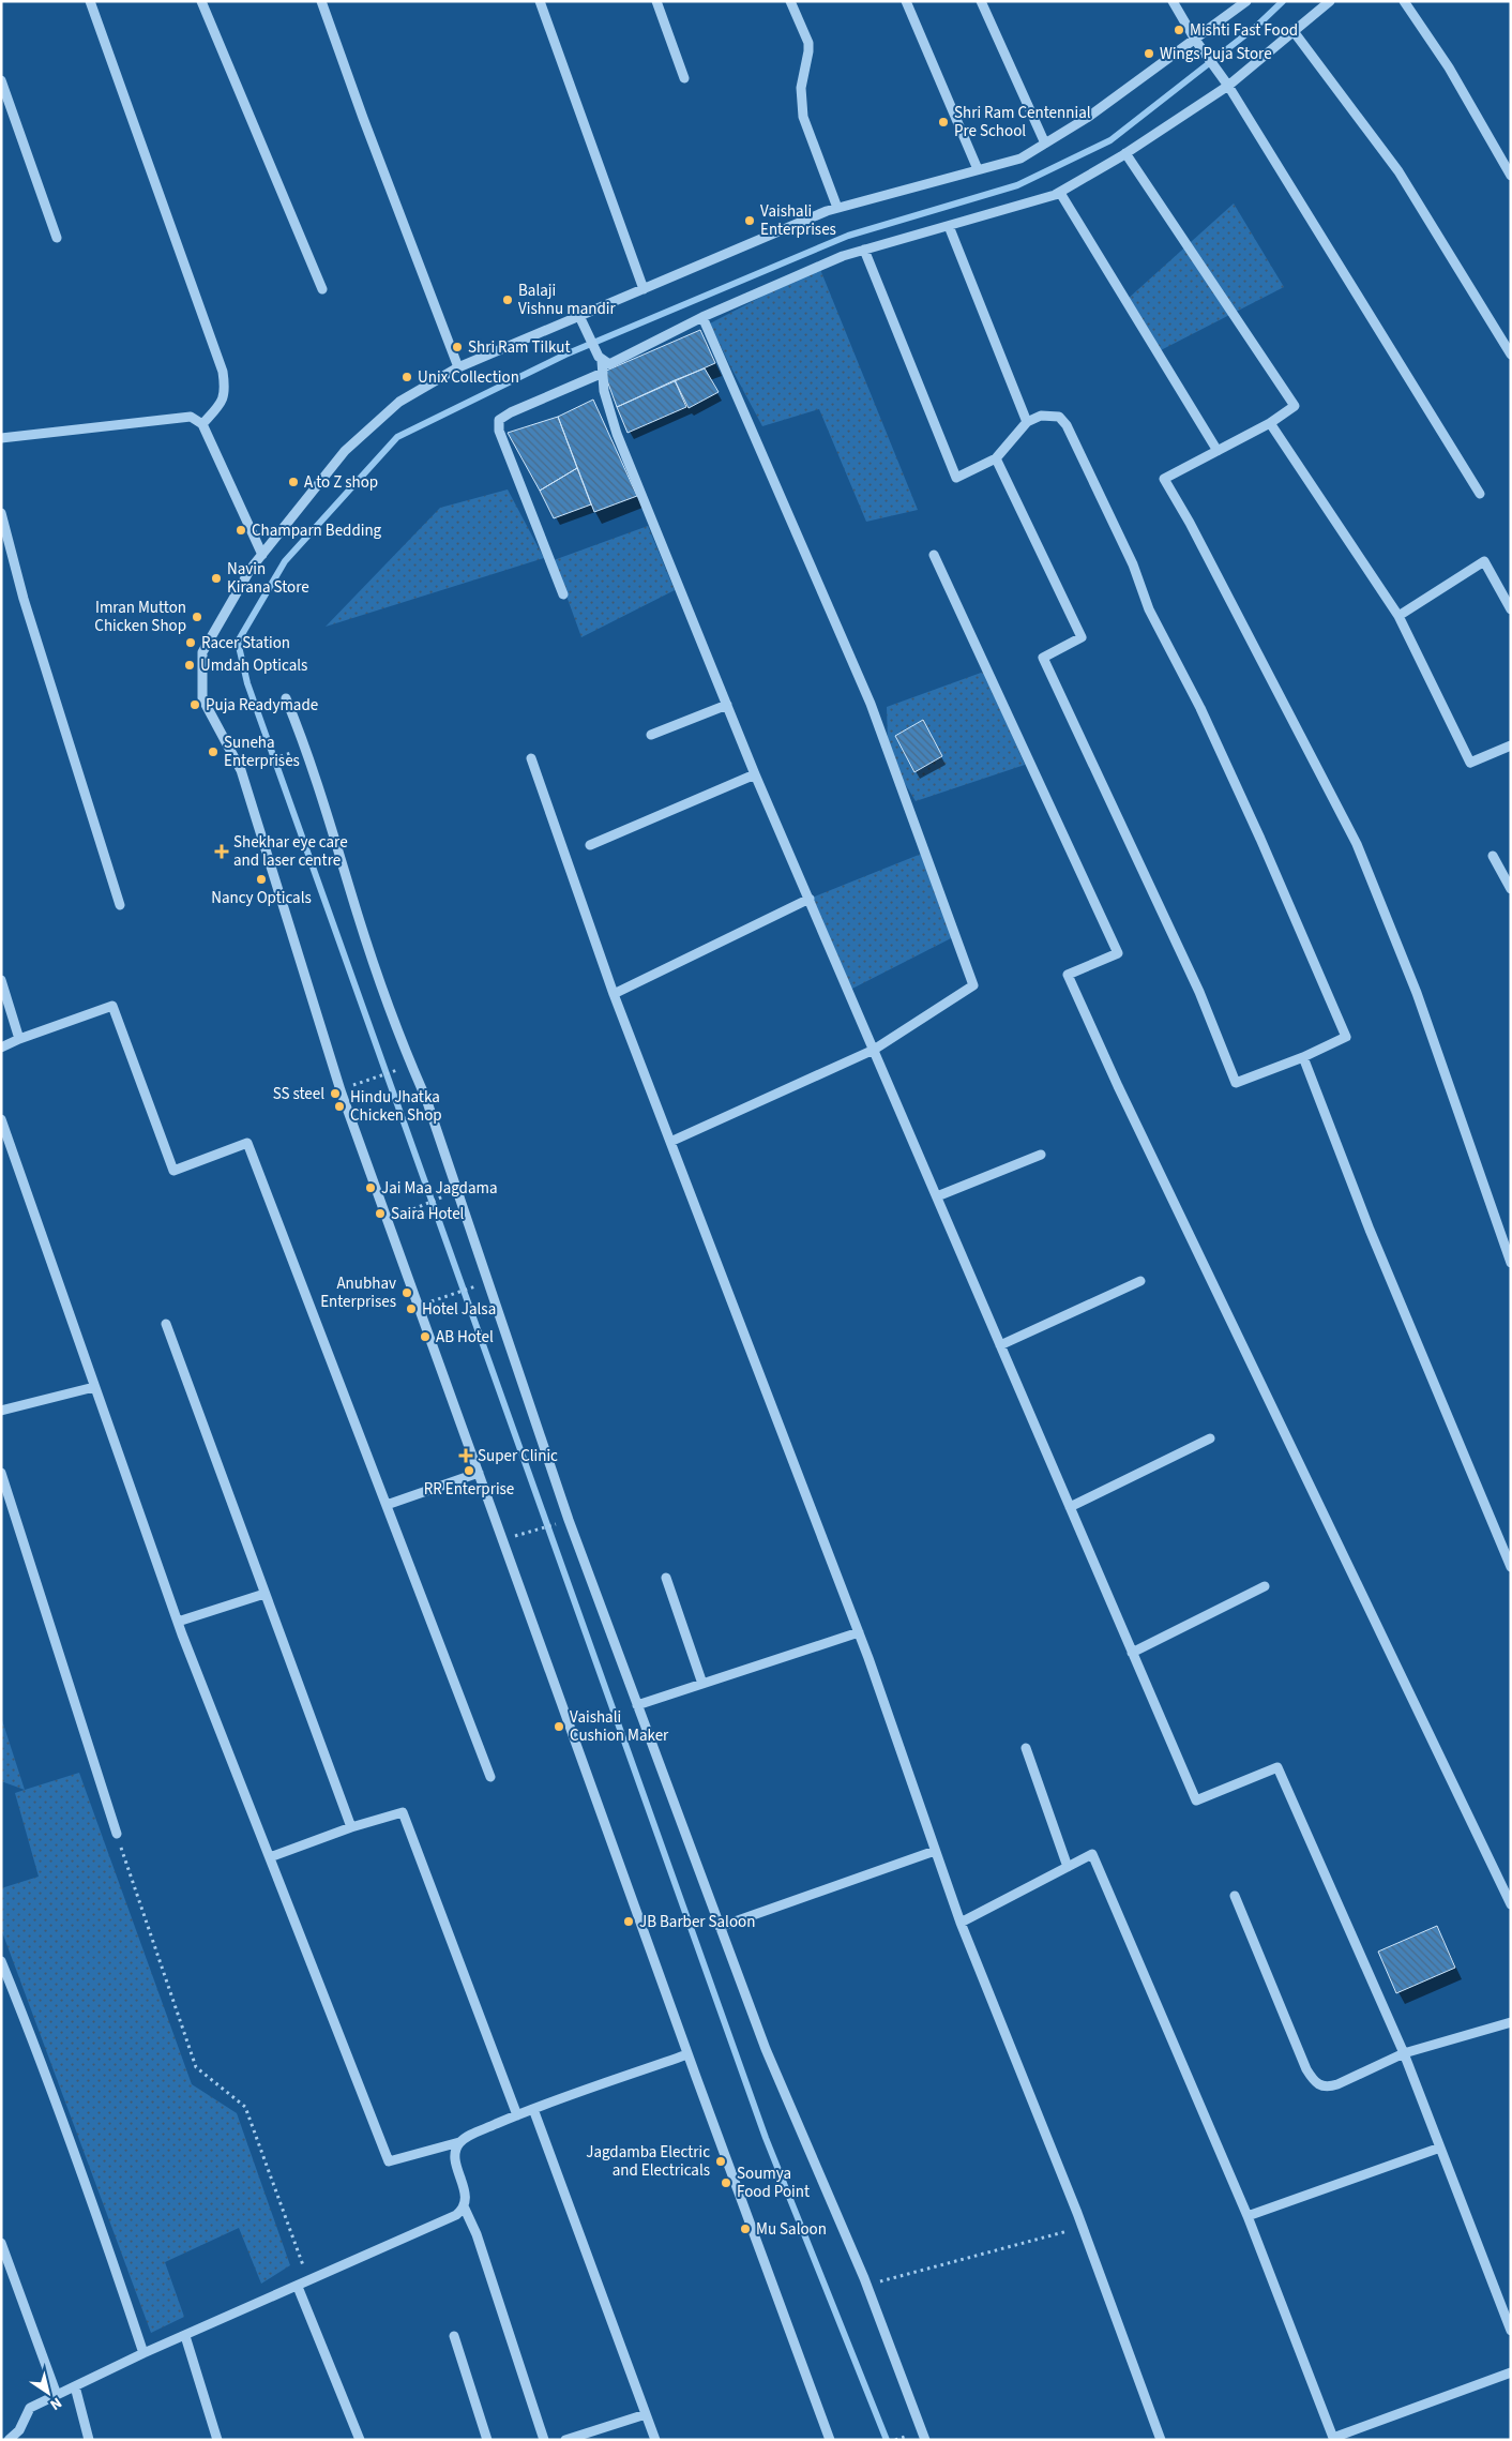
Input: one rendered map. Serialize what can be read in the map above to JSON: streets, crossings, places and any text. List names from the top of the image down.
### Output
{
  "places": {
    "other": [
      "Mishti Fast Food",
      "Wings Puja Store",
      "Shri Ram Centennial Pre School",
      "Vaishali Enterprises",
      "Balaji Vishnu mandir",
      "Shri Ram Tilkut",
      "Unix Collection",
      "A to Z shop",
      "Champarn Bedding",
      "Navin Kirana Store",
      "Imran Mutton Chicken Shop",
      "Racer Station",
      "Umdah Opticals",
      "Puja Readymade",
      "Suneha Enterprises",
      "Nancy Opticals",
      "SS steel",
      "Hindu Jhatka Chicken Shop",
      "Jai Maa Jagdama",
      "Saira Hotel",
      "Anubhav Enterprises",
      "Hotel Jalsa",
      "AB Hotel",
      "RR Enterprise",
      "Vaishali Cushion Maker",
      "JB Barber Saloon",
      "Jagdamba Electric and Electricals",
      "Soumya Food Point",
      "Mu Saloon"
    ],
    "health": ["Shekhar eye care and laser centre", "Super Clinic"]
  },
  "north": "bottom right"
}
